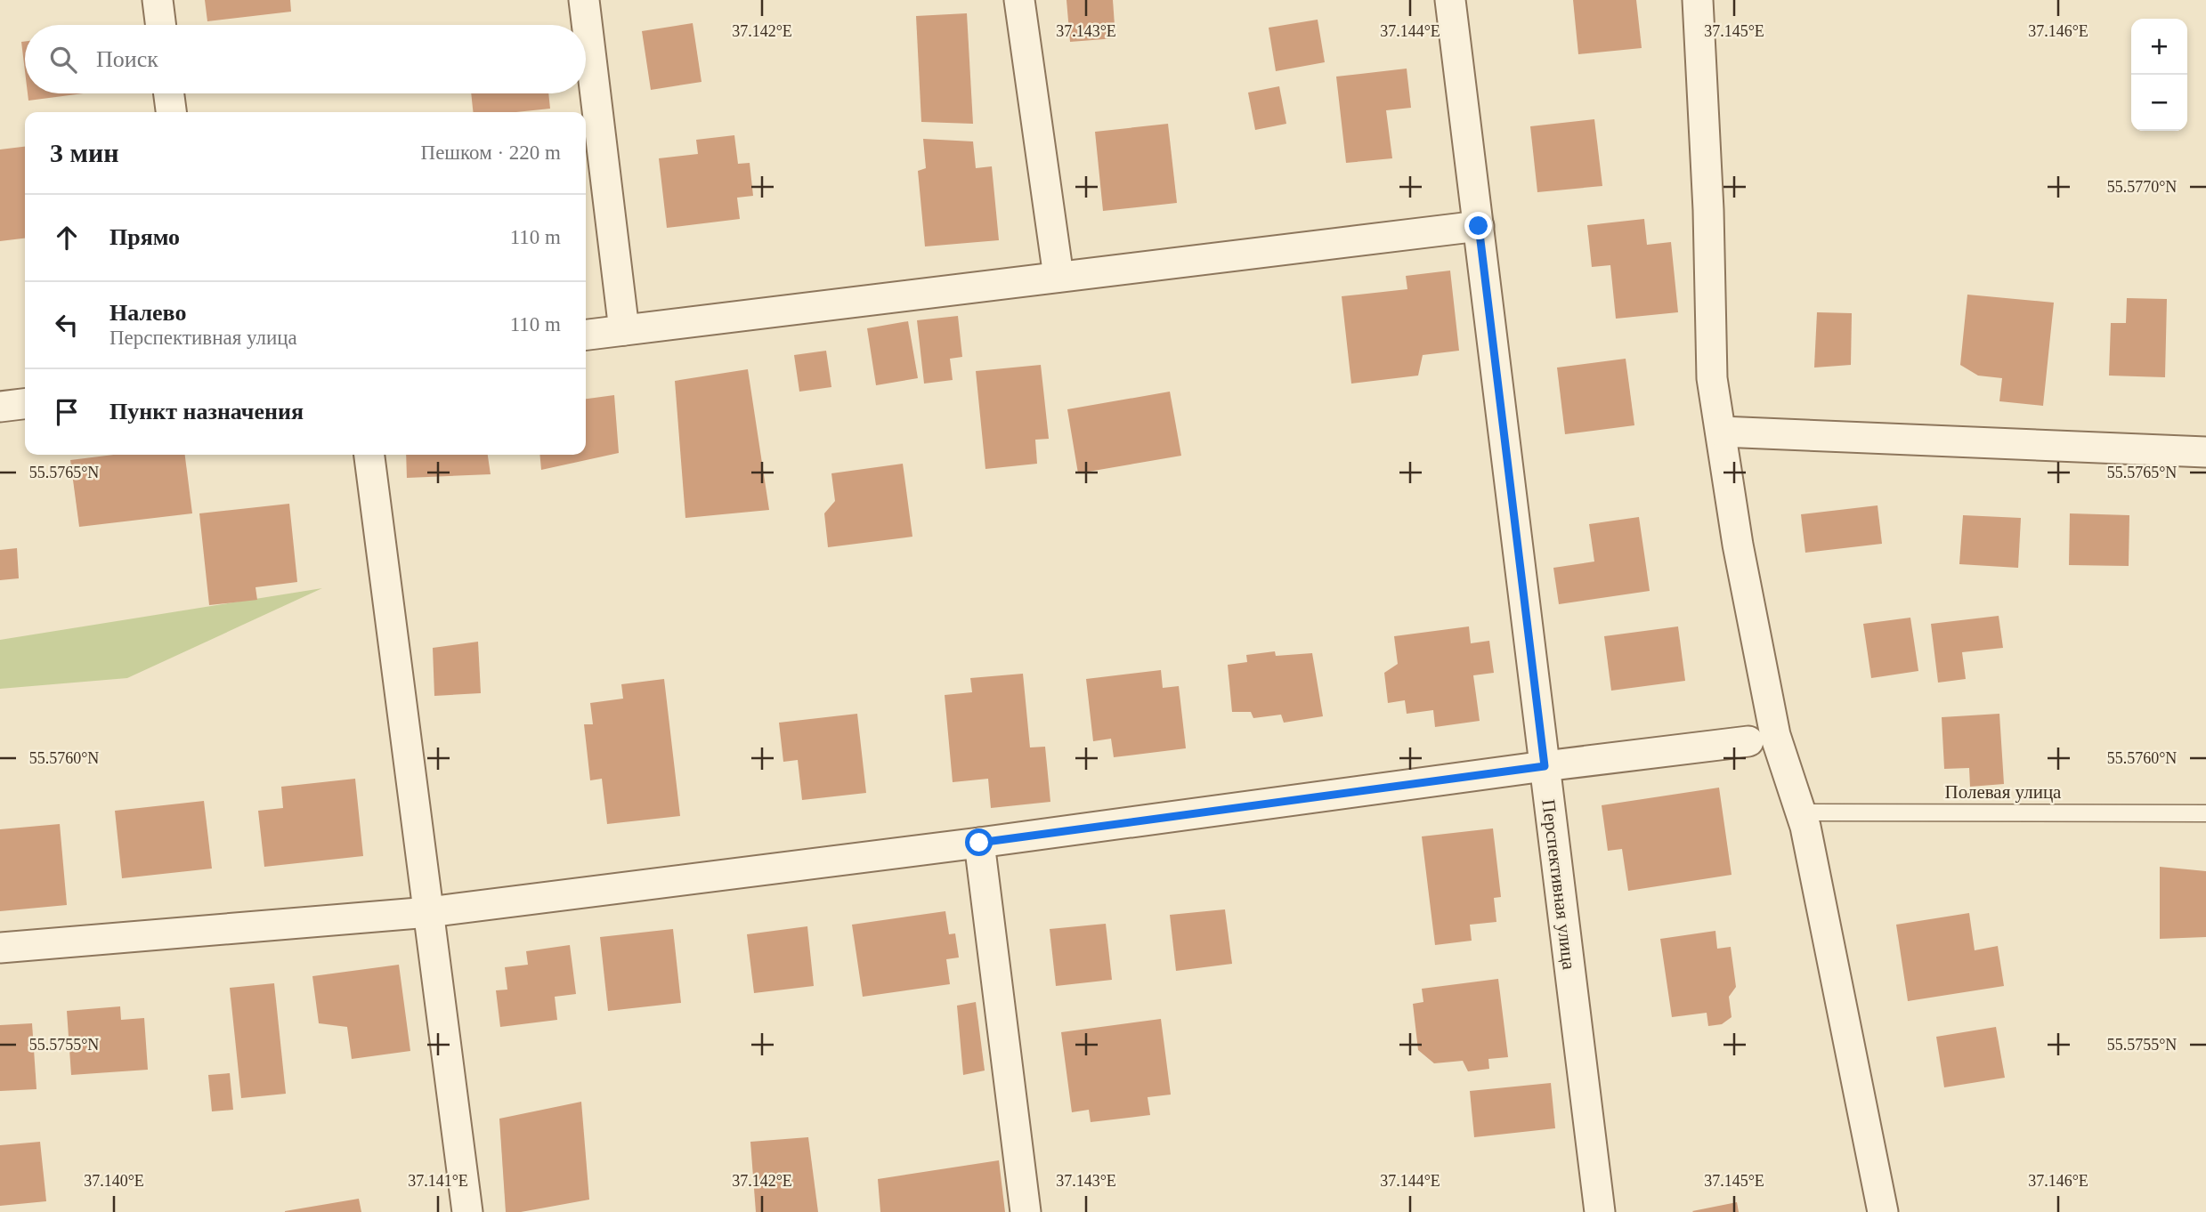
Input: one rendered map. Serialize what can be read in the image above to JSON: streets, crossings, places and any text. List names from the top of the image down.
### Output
{
  "streets": {
    "street": ["Перспективная улица"],
    "lane": ["Полевая улица"]
  },
  "page": {
    "map_buttons": ["+", "−"],
    "search": "Поиск",
    "heading": ["3 мин", "Пешком · 220 m"],
    "list": [
      ["Прямо", "110 m"],
      ["Налево", "Перспективная улица", "110 m"],
      "Пункт назначения"
    ]
  },
  "coordinates": [
    "37.142°E",
    "37.143°E",
    "37.144°E",
    "37.145°E",
    "37.146°E",
    "55.5770°N",
    "55.5765°N",
    "55.5760°N",
    "55.5755°N",
    "37.140°E",
    "37.141°E"
  ]
}
